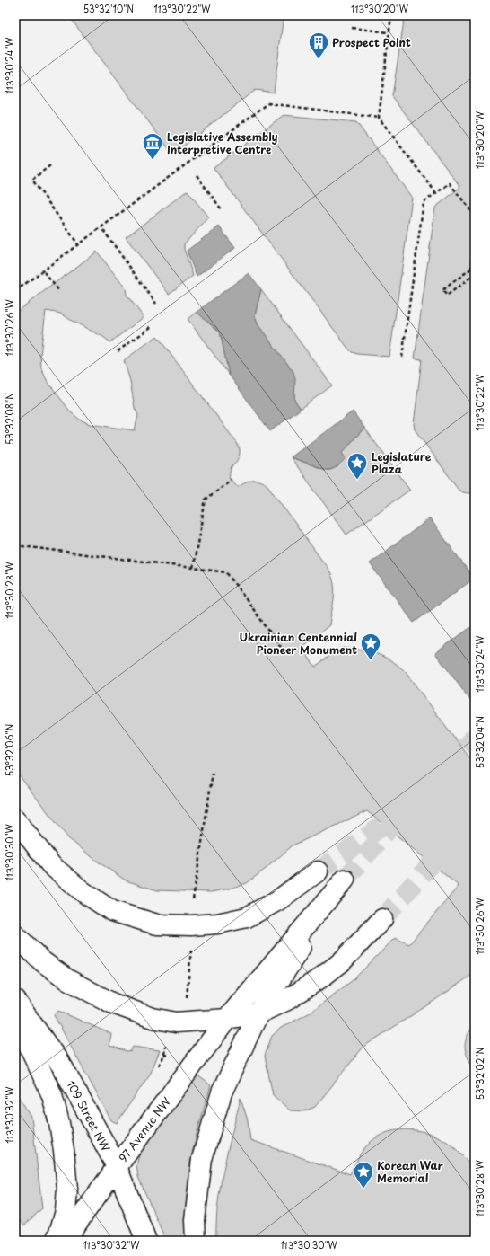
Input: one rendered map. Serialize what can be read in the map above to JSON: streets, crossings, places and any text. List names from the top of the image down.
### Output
{
  "streets": {
    "main road": ["109 Street NW", "97 Avenue NW"]
  },
  "crossings": [
    ["109 Street NW", "97 Avenue NW"]
  ],
  "places": {
    "building": ["Prospect Point"],
    "museum": ["Legislative Assembly Interpretive Centre"],
    "place": ["Legislature Plaza", "Ukrainian Centennial Pioneer Monument", "Korean War Memorial"]
  },
  "coordinates": [
    "53°32'10\"N",
    "113°30'22\"W",
    "113°30'20\"W",
    "113°30'24\"W",
    "113°30'26\"W",
    "53°32'08\"N",
    "113°30'28\"W",
    "53°32'04\"N",
    "53°32'06\"N",
    "113°30'30\"W",
    "53°32'02\"N",
    "113°30'32\"W"
  ]
}
